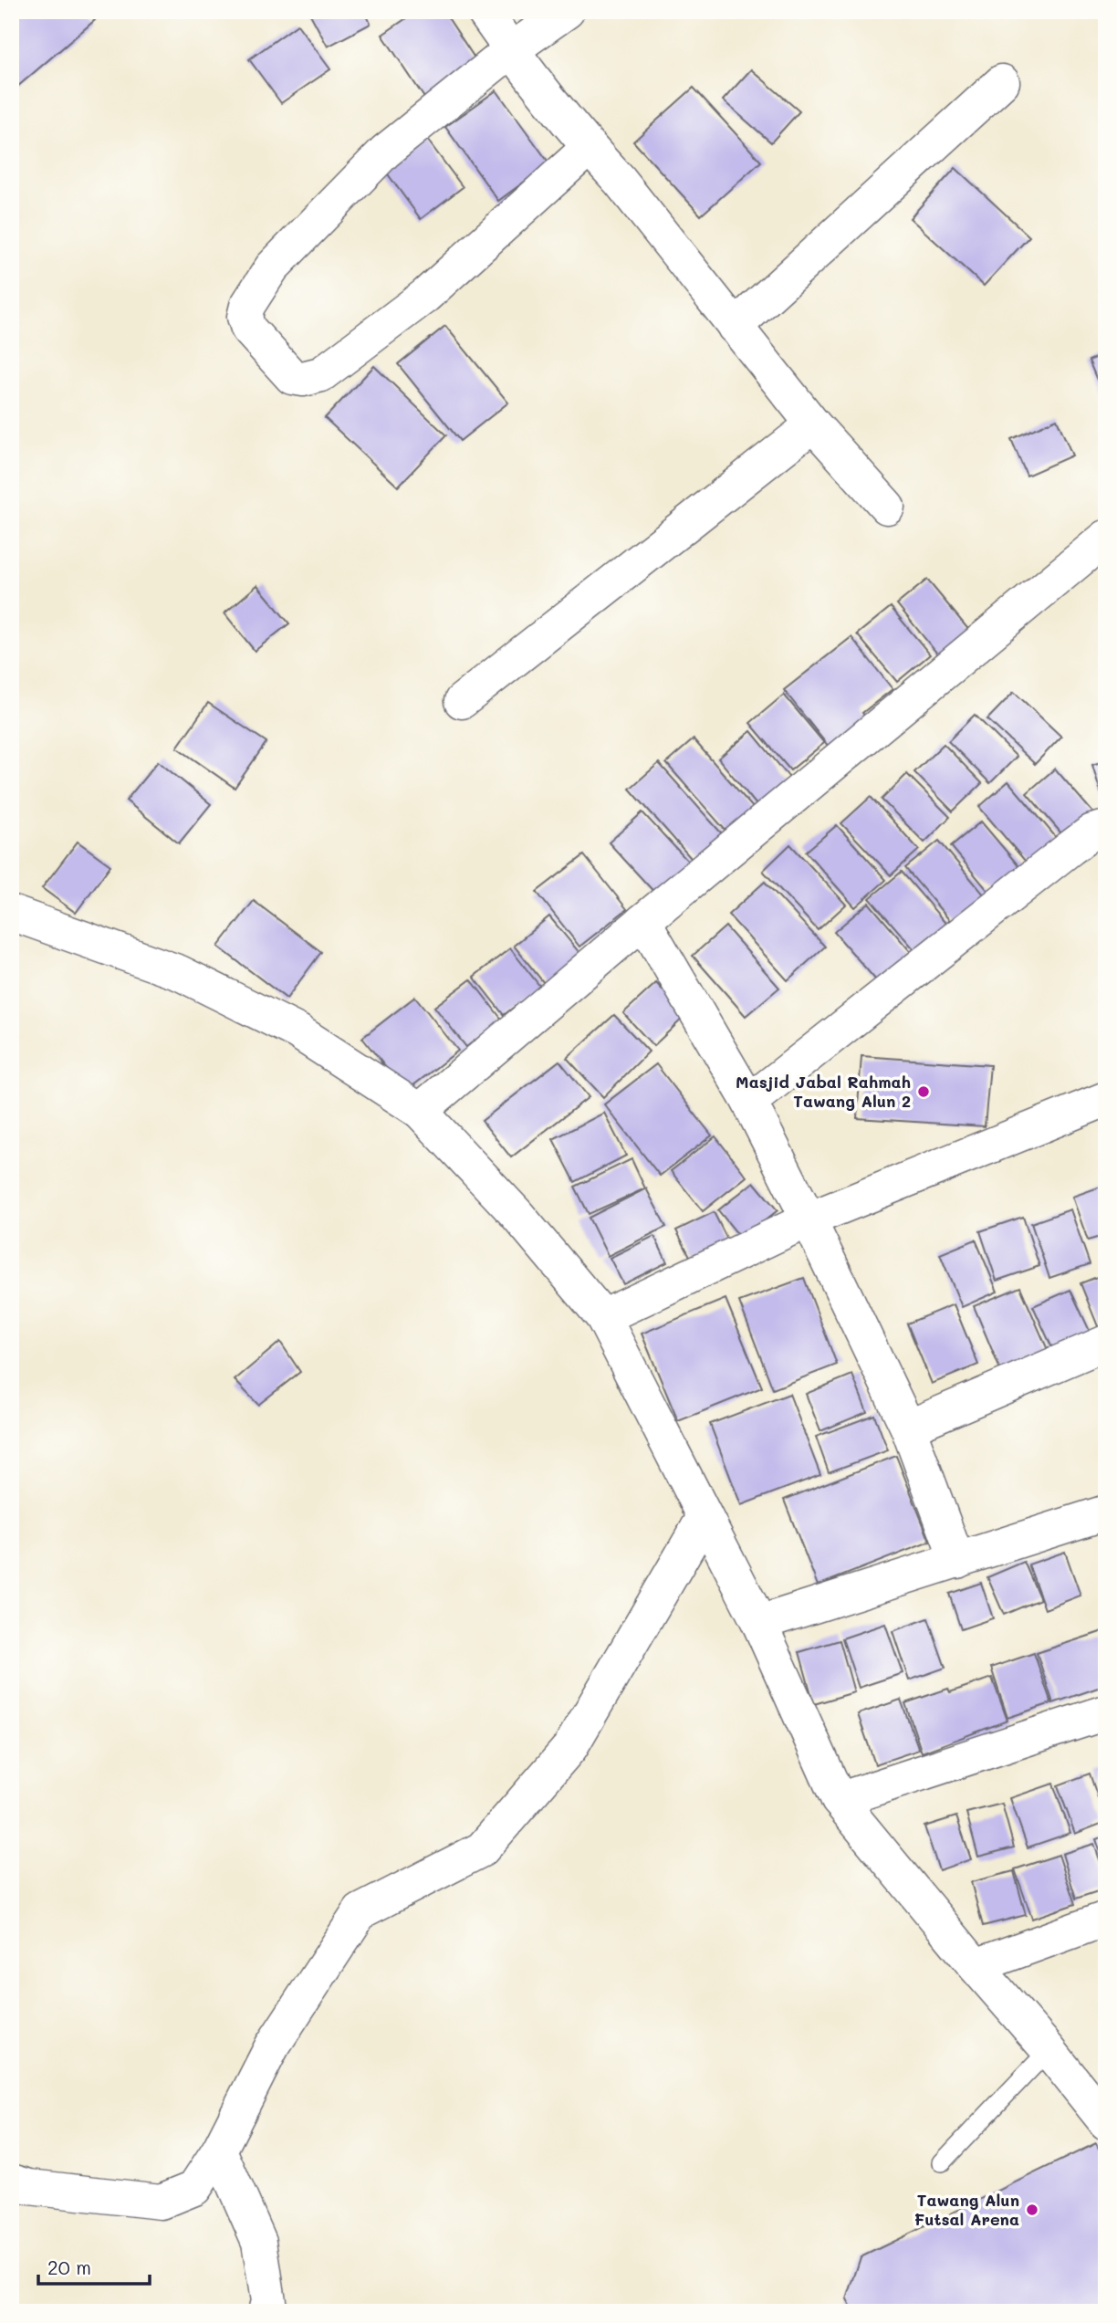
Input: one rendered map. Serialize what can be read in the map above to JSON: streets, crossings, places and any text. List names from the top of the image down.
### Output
{
  "places": ["Masjid Jabal Rahmah Tawang Alun 2", "Tawang Alun Futsal Arena"],
  "scale_bar": "20 m"
}
